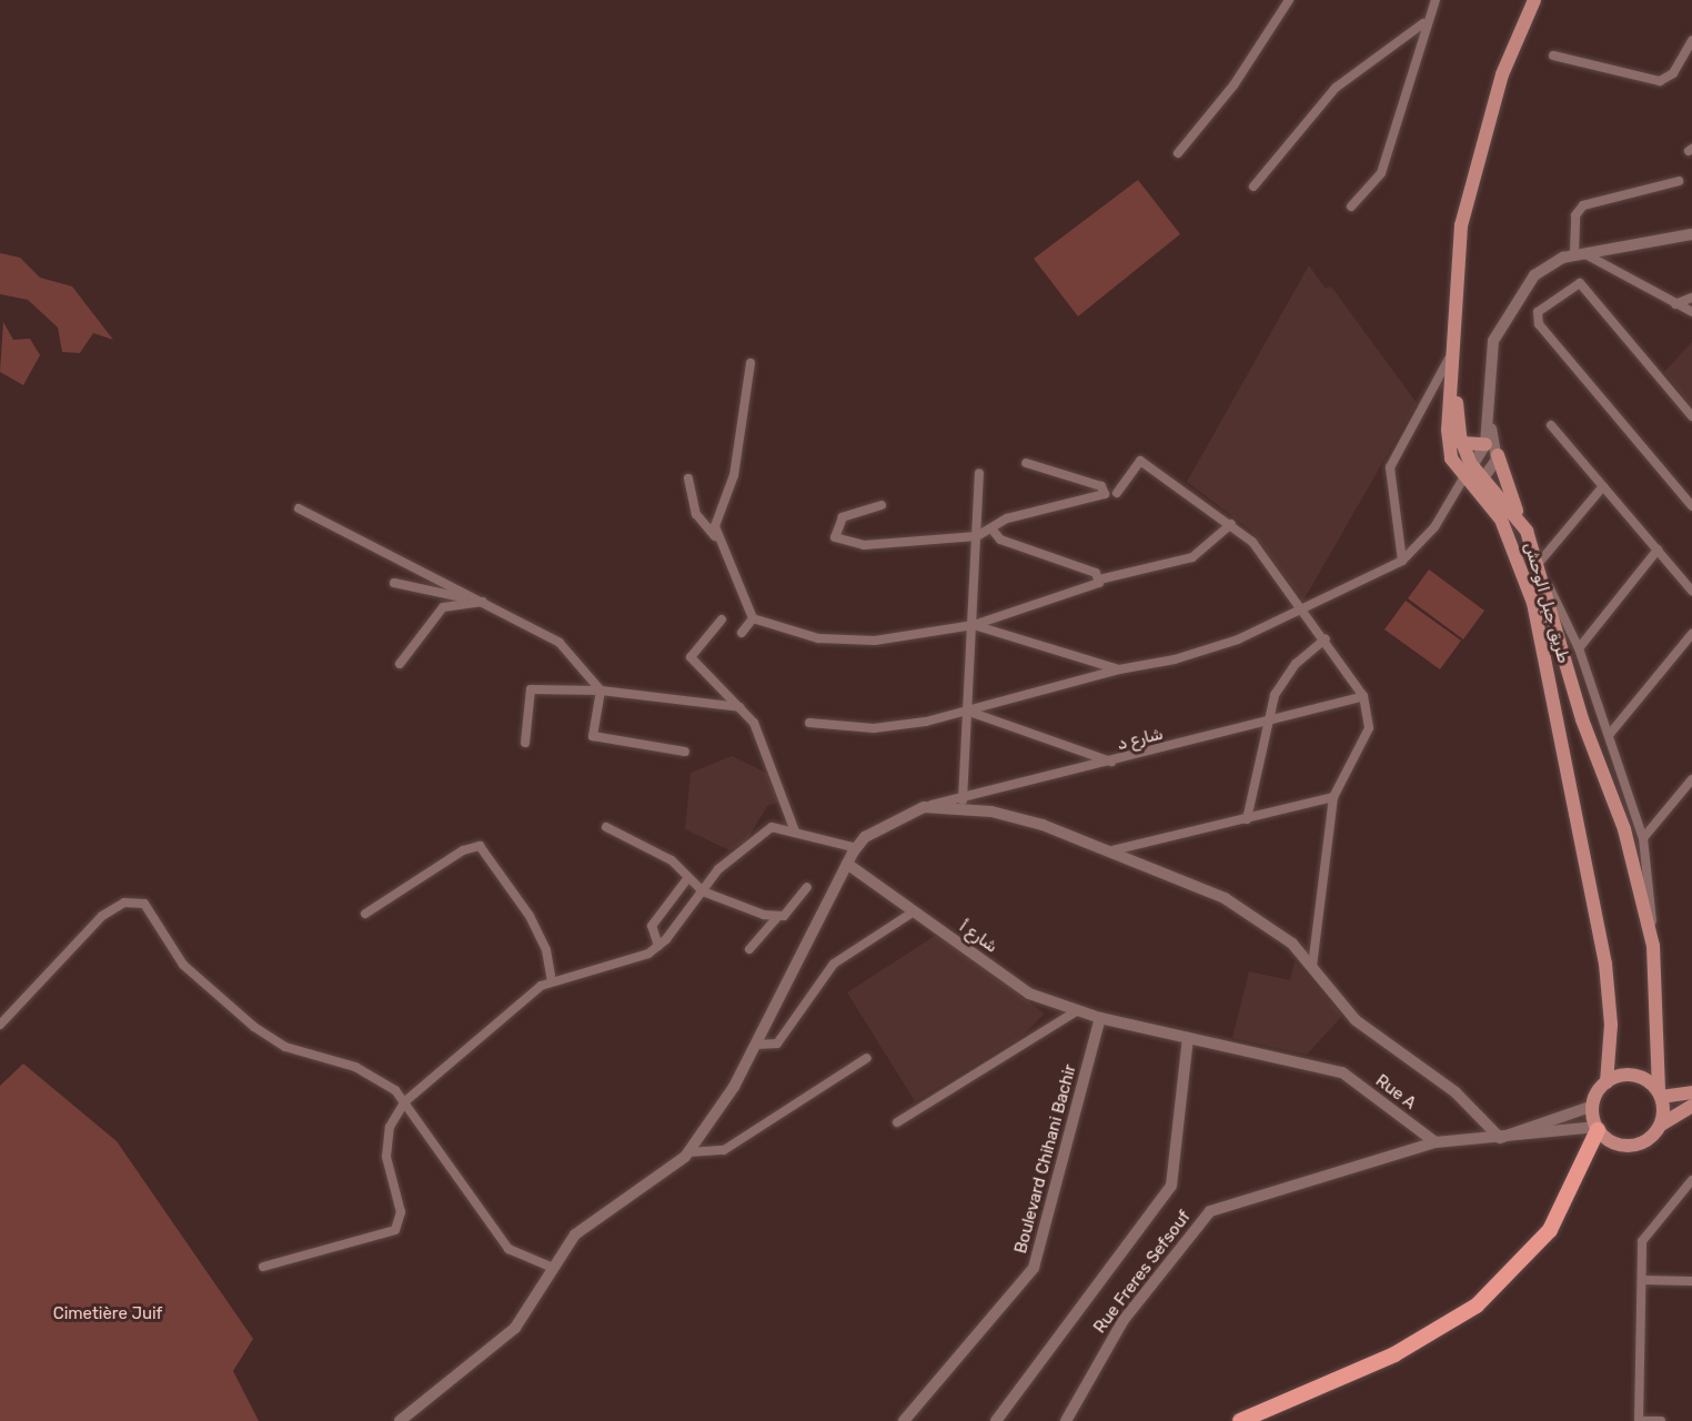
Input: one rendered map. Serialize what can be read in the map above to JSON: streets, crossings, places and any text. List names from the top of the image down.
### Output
{
  "streets": {
    "main road": [
      "طريق جبل الوحش",
      "شارع أ",
      "Rue A",
      "Boulevard Chihani Bachir",
      "Rue Freres Sefsouf"
    ],
    "street": ["شارع د"]
  },
  "crossings": [
    ["شارع أ", "Rue A"],
    ["شارع أ", "Boulevard Chihani Bachir"],
    ["Rue A", "Rue Freres Sefsouf"]
  ],
  "parks": ["Cimetière Juif"]
}
